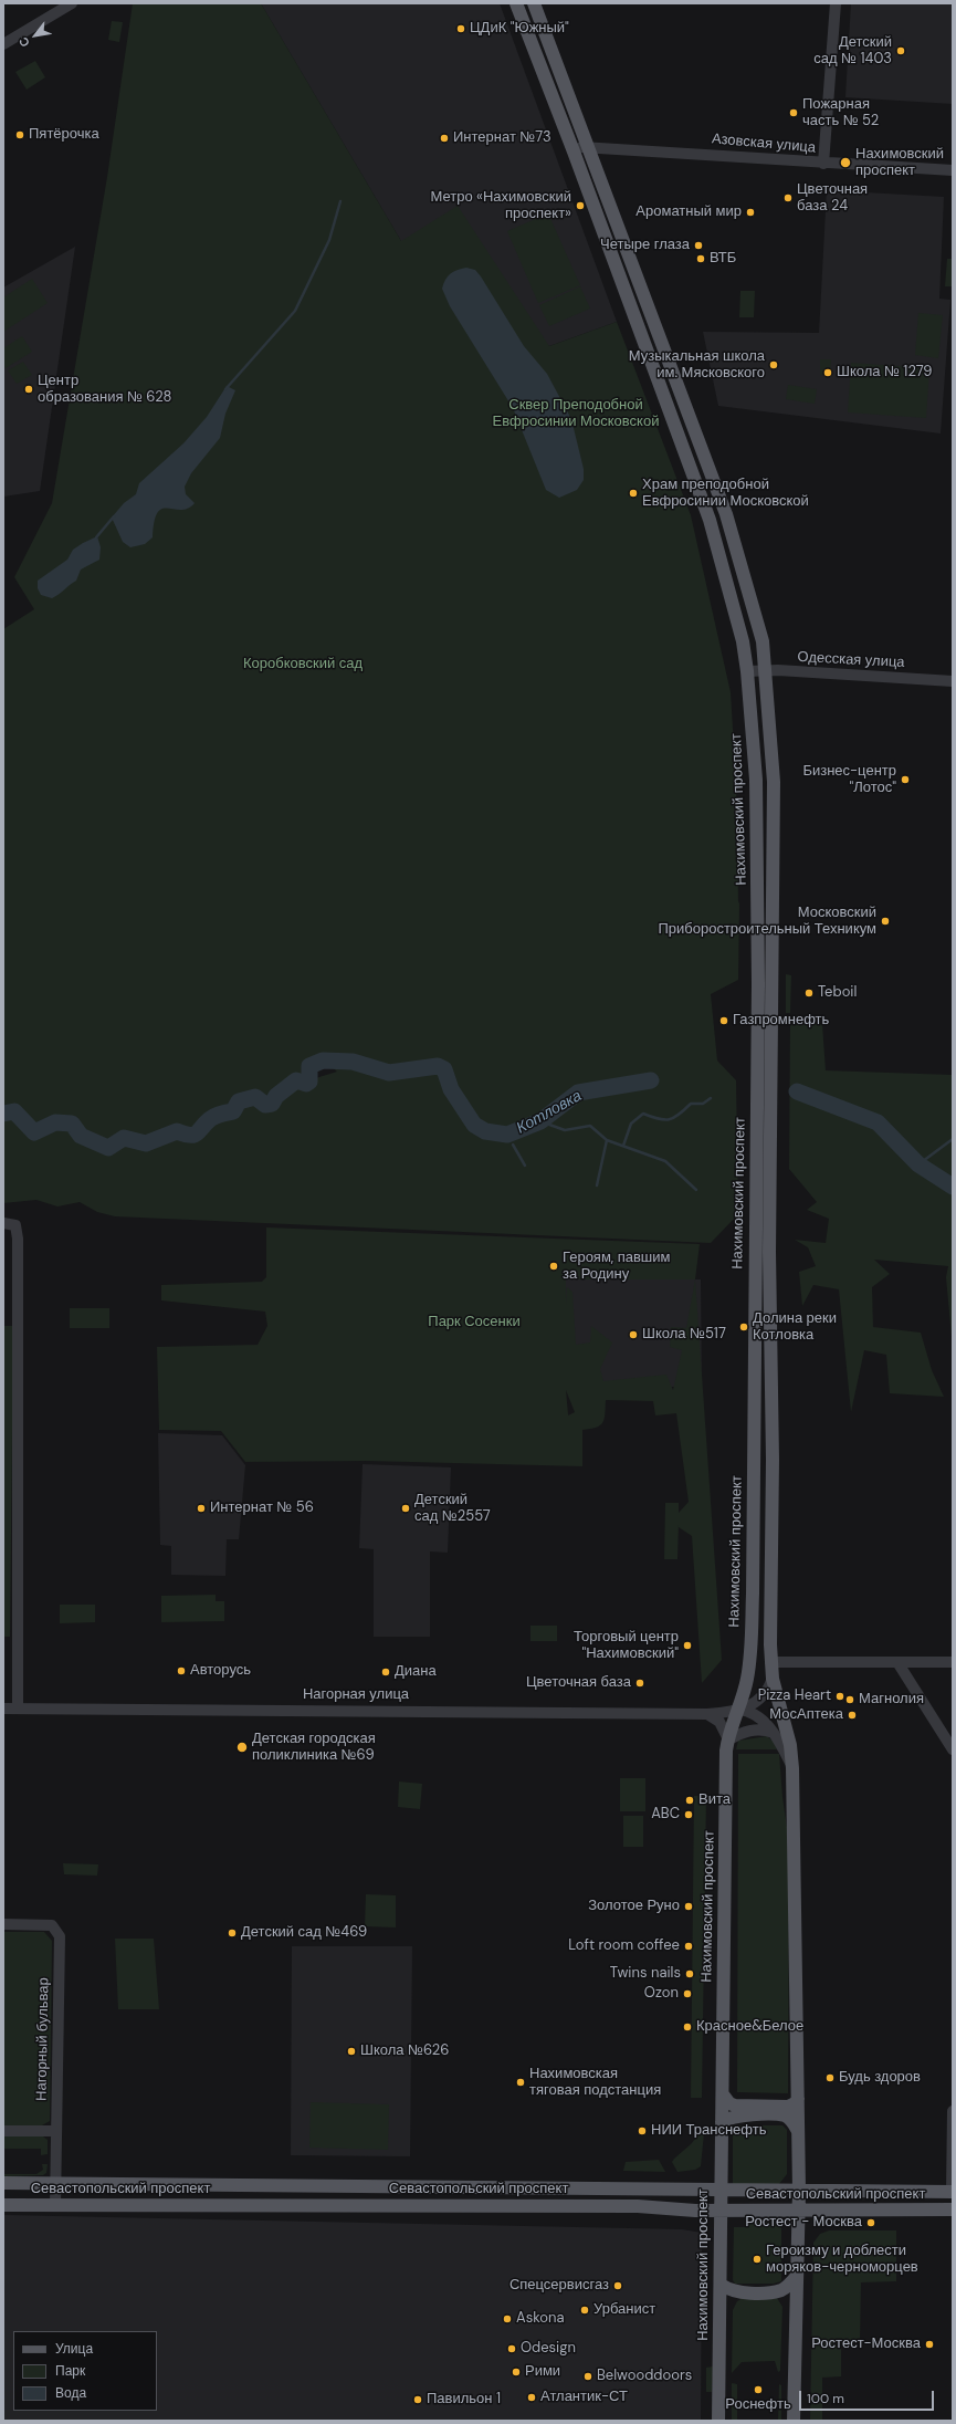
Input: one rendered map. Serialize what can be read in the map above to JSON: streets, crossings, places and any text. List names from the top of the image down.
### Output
{
  "streets": {
    "main road": ["Нахимовский проспект", "Севастопольский проспект"],
    "street": [
      "Азовская улица",
      "Одесская улица",
      "Нагорная улица",
      "Нагорный бульвар"
    ]
  },
  "crossings": [
    ["Азовская улица", "Нахимовский проспект"],
    ["Одесская улица", "Нахимовский проспект"],
    ["Нахимовский проспект", "Нагорная улица"],
    ["Нахимовский проспект", "Севастопольский проспект"],
    ["Нагорный бульвар", "Севастопольский проспект"]
  ],
  "water": ["Котловка"],
  "parks": ["Сквер Преподобной Евфросинии Московской", "Коробковский сад", "Парк Сосенки"],
  "places": [
    "ЦДиК \"Южный\"",
    "Детский сад № 1403",
    "Пожарная часть № 52",
    "Пятёрочка",
    "Интернат №73",
    "Нахимовский проспект",
    "Цветочная база 24",
    "Метро «Нахимовский проспект»",
    "Ароматный мир",
    "Четыре глаза",
    "ВТБ",
    "Музыкальная школа им. Мясковского",
    "Школа № 1279",
    "Центр образования № 628",
    "Храм преподобной Евфросинии Московской",
    "Бизнес-центр \"Лотос\"",
    "Московский Приборостроительный Техникум",
    "Teboil",
    "Газпромнефть",
    "Героям, павшим за Родину",
    "Долина реки Котловка",
    "Школа №517",
    "Интернат № 56",
    "Детский сад №2557",
    "Торговый центр \"Нахимовский\"",
    "Авторусь",
    "Диана",
    "Цветочная база",
    "Pizza Heart",
    "Магнолия",
    "МосАптека",
    "Детская городская поликлиника №69",
    "Вита",
    "ABC",
    "Золотое Руно",
    "Детский сад №469",
    "Loft room coffee",
    "Twins nails",
    "Ozon",
    "Красное&Белое",
    "Школа №626",
    "Будь здоров",
    "Нахимовская тяговая подстанция",
    "НИИ Транснефть",
    "Ростест - Москва",
    "Героизму и доблести моряков-черноморцев",
    "Спецсервисгаз",
    "Урбанист",
    "Askona",
    "Ростест-Москва",
    "Odesign",
    "Рими",
    "Belwooddoors",
    "Роснефть",
    "Атлантик-СТ",
    "Павильон 1"
  ],
  "legend": ["Улица", "Парк", "Вода"],
  "scale_bar": "100 m",
  "north": "bottom left"
}
